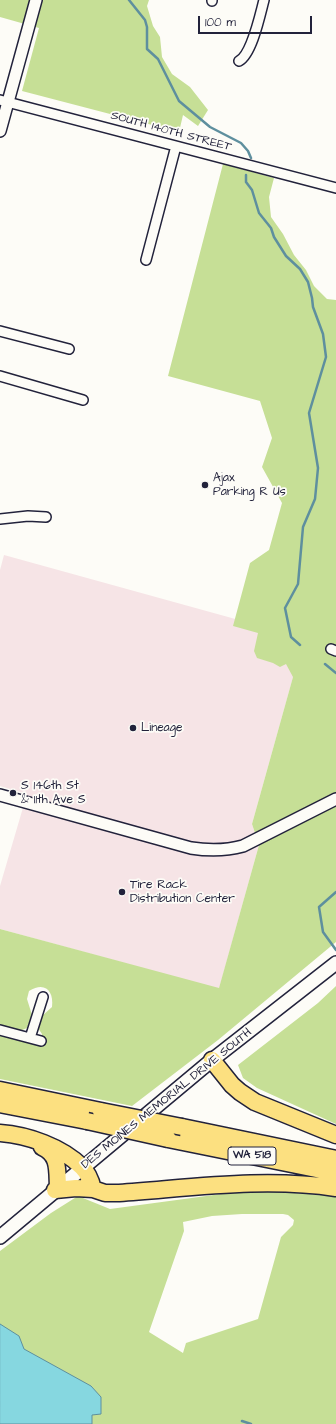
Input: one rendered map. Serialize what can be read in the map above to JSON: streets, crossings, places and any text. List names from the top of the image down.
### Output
{
  "streets": {
    "highway": ["WA 518"],
    "main road": ["DES MOINES MEMORIAL DRIVE SOUTH"],
    "street": ["SOUTH 140TH STREET"]
  },
  "places": [
    "Ajax Parking R Us",
    "Lineage",
    "S 146th St & 11th Ave S",
    "Tire Rack Distribution Center"
  ],
  "scale_bar": "100 m"
}
